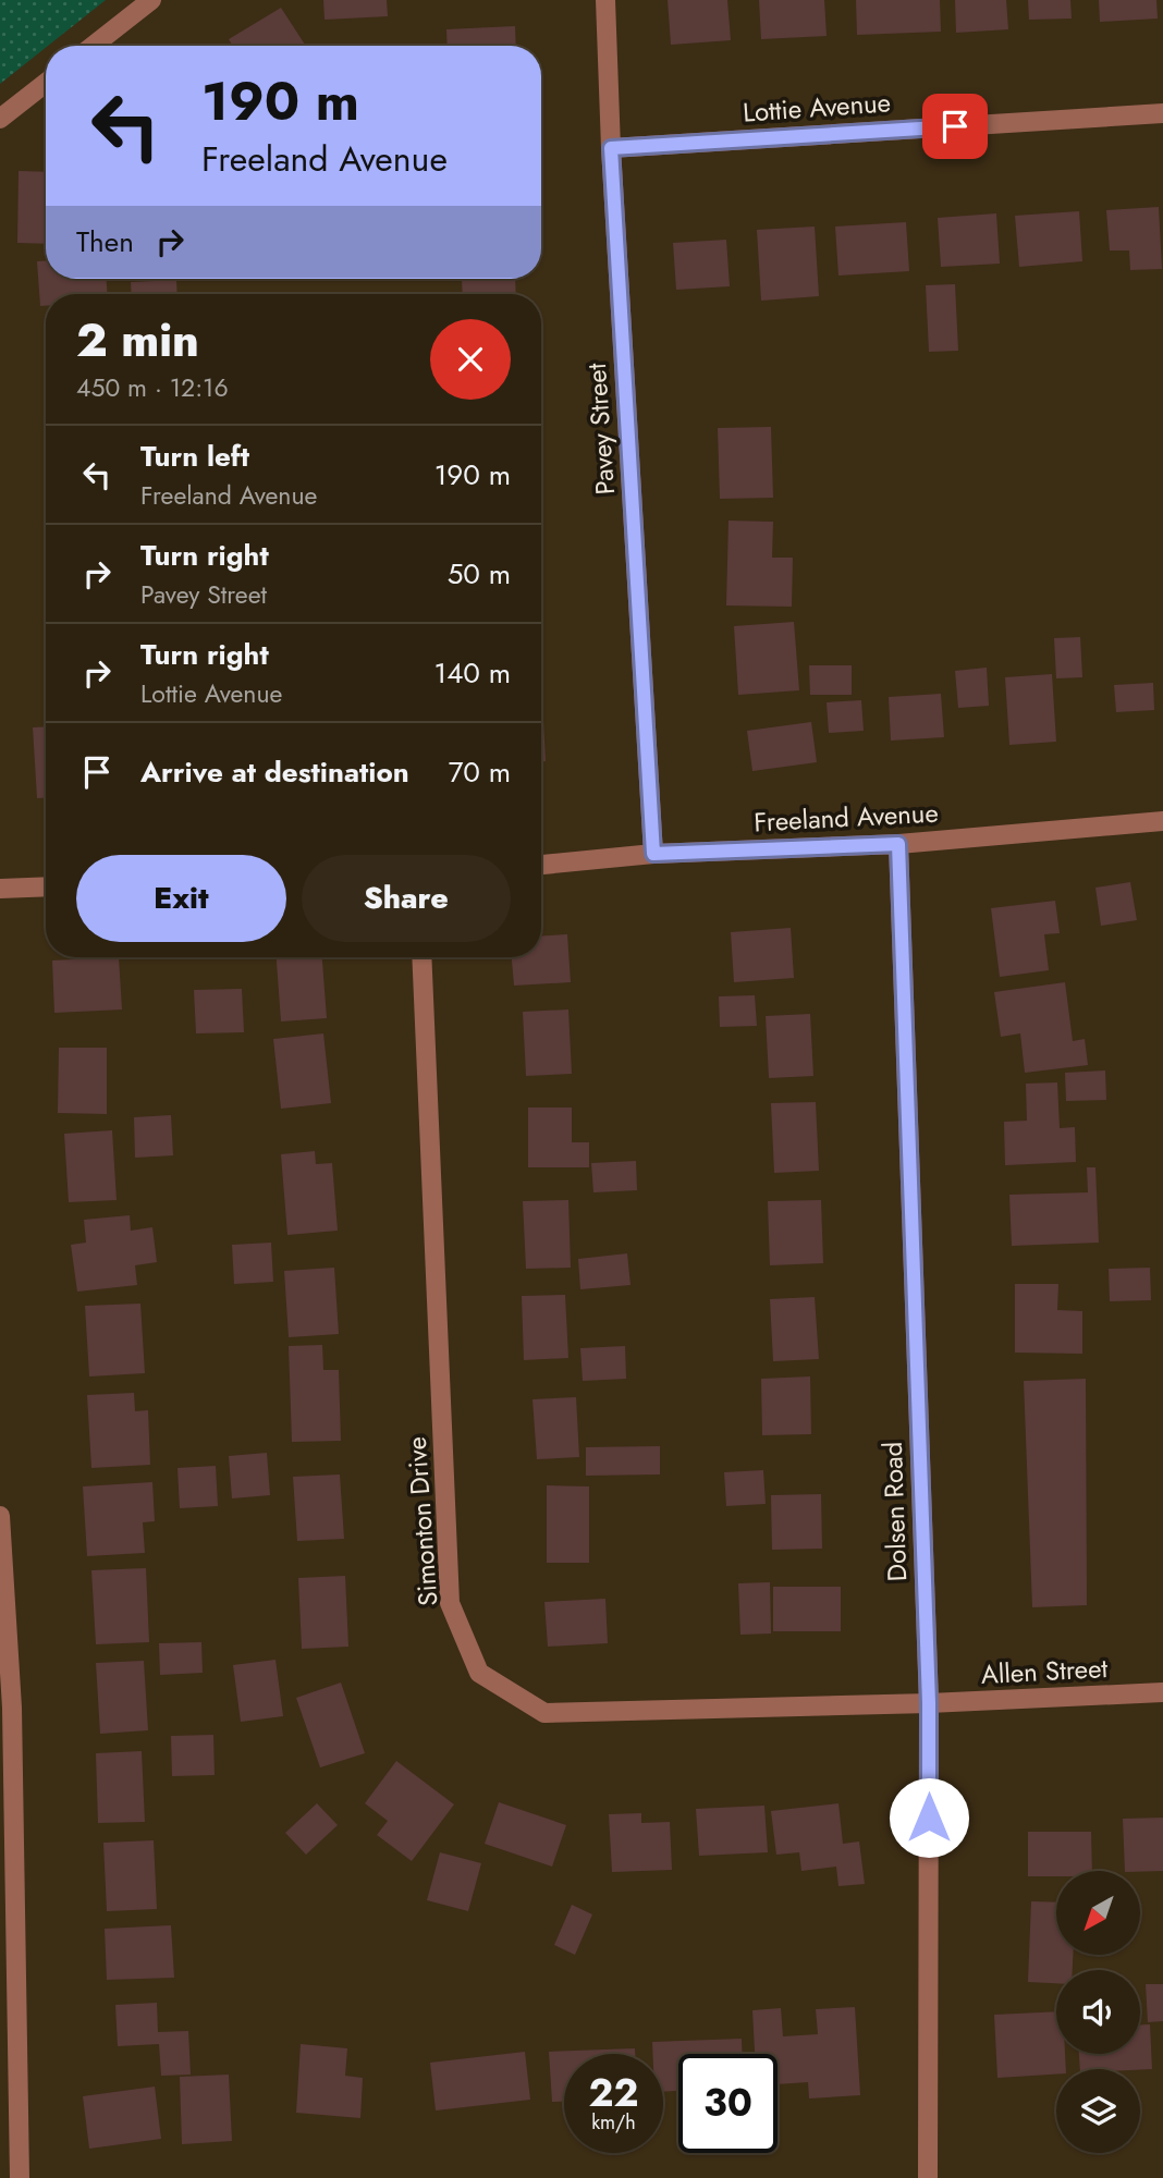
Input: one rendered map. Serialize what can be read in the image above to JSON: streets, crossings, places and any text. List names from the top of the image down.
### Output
{
  "streets": {
    "street": [
      "Lottie Avenue",
      "Pavey Street",
      "Freeland Avenue",
      "Dolsen Road",
      "Simonton Drive",
      "Allen Street"
    ]
  },
  "crossings": [
    ["Lottie Avenue", "Pavey Street"],
    ["Pavey Street", "Freeland Avenue"],
    ["Freeland Avenue", "Dolsen Road"],
    ["Dolsen Road", "Simonton Drive"],
    ["Dolsen Road", "Allen Street"],
    ["Simonton Drive", "Allen Street"]
  ],
  "north": "bottom left",
  "page": {
    "turn": ["190 m", "Freeland Avenue"],
    "then": "Then",
    "heading": ["2 min", "450 m · 12:16"],
    "list": [
      {
        "name": "Turn left",
        "note": "Freeland Avenue",
        "value": "190 m"
      },
      {
        "name": "Turn right",
        "note": "Pavey Street",
        "value": "50 m"
      },
      {
        "name": "Turn right",
        "note": "Lottie Avenue",
        "value": "140 m"
      },
      {
        "name": "Arrive at destination",
        "value": "70 m"
      }
    ],
    "buttons": ["Exit", "Share"],
    "speed": "22 km/h",
    "limit": "30"
  }
}
